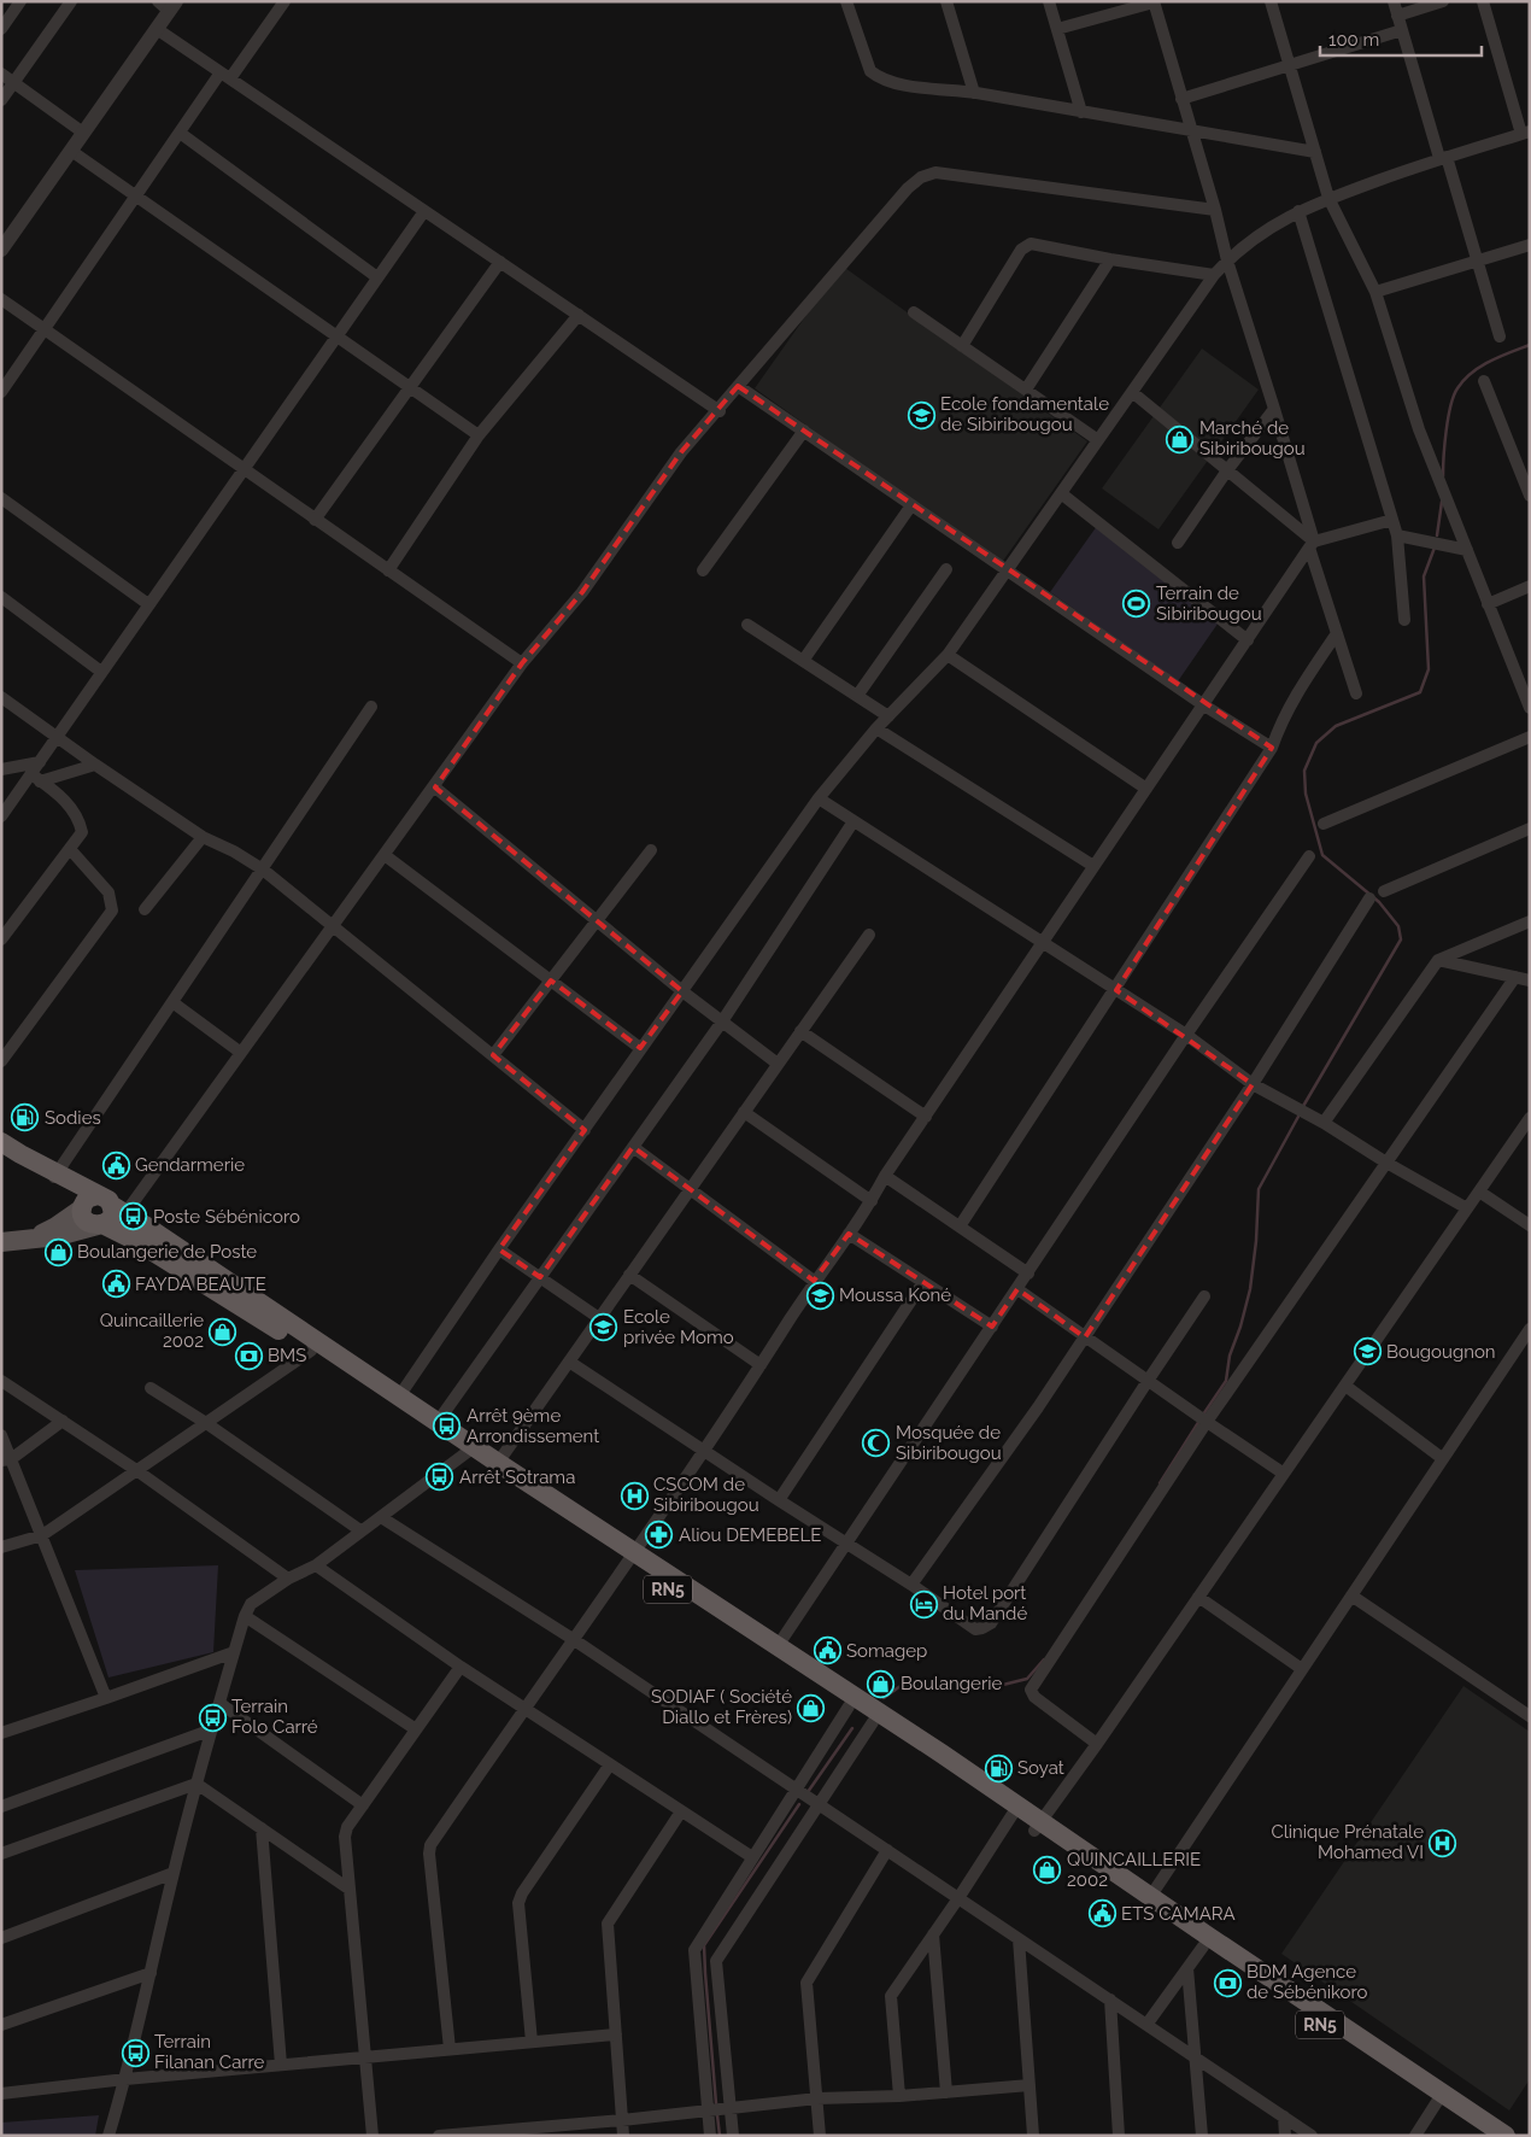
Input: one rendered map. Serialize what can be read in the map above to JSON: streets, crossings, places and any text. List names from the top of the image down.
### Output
{
  "streets": {
    "highway": ["RN5"]
  },
  "places": {
    "school or university": [
      "Ecole fondamentale de Sibiribougou",
      "Moussa Koné",
      "Ecole privée Momo",
      "Bougougnon"
    ],
    "shop": [
      "Marché de Sibiribougou",
      "Boulangerie de Poste",
      "Quincaillerie 2002",
      "Boulangerie",
      "SODIAF ( Société Diallo et Frères)",
      "QUINCAILLERIE 2002"
    ],
    "sports": ["Terrain de Sibiribougou"],
    "fuel station": ["Sodies", "Soyat"],
    "public building": [
      "Gendarmerie",
      "FAYDA BEAUTE",
      "Somagep",
      "ETS CAMARA"
    ],
    "bus stop": [
      "Poste Sébénicoro",
      "Arrêt 9ème Arrondissement",
      "Arrêt Sotrama",
      "Terrain Folo Carré",
      "Terrain Filanan Carre"
    ],
    "bank": ["BMS", "BDM Agence de Sébénikoro"],
    "mosque": ["Mosquée de Sibiribougou"],
    "hospital": ["CSCOM de Sibiribougou", "Clinique Prénatale Mohamed VI"],
    "pharmacy": ["Aliou DEMEBELE"],
    "hotel": ["Hotel port du Mandé"]
  },
  "scale_bar": "100 m"
}
